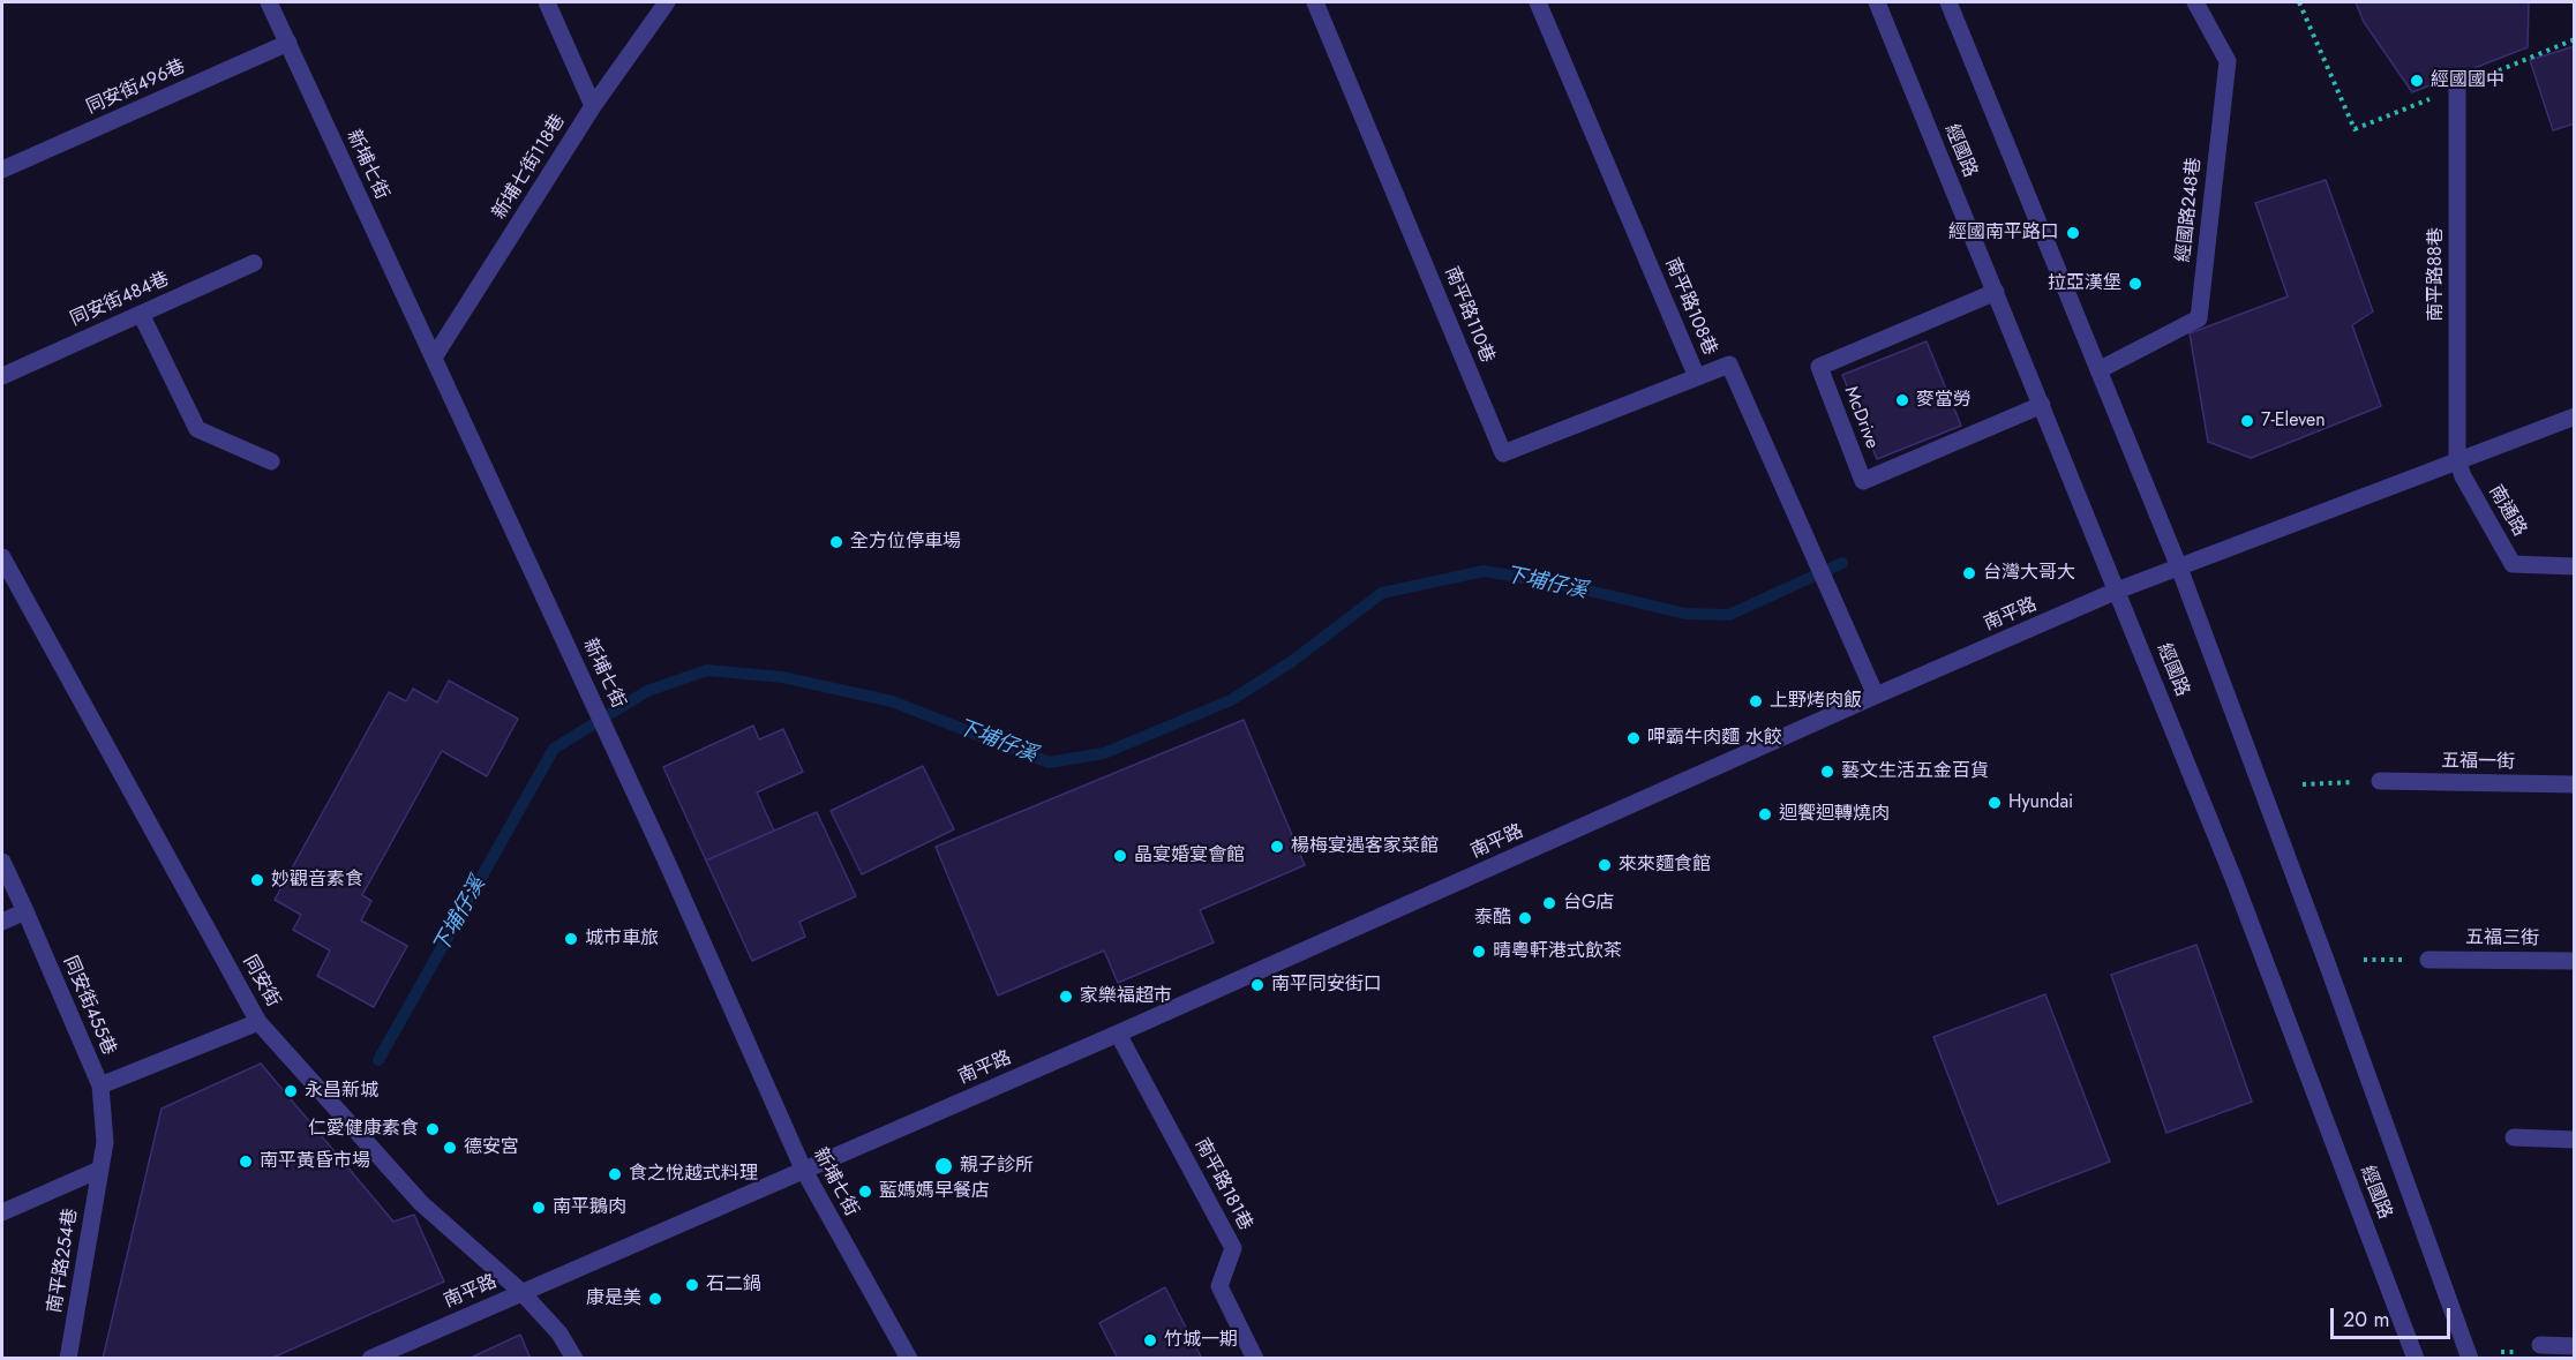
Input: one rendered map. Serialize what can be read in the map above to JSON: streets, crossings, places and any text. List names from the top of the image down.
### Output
{
  "streets": {
    "street": [
      "同安街496巷",
      "經國路",
      "新埔七街",
      "新埔七街118巷",
      "經國路248巷",
      "南平路88巷",
      "同安街484巷",
      "南平路108巷",
      "南平路110巷",
      "McDrive",
      "南通路",
      "南平路",
      "五福一街",
      "五福三街",
      "同安街",
      "同安街455巷",
      "南平路181巷",
      "南平路254巷"
    ]
  },
  "crossings": [
    ["同安街496巷", "新埔七街"],
    ["經國路", "經國路248巷"],
    ["經國路", "McDrive"],
    ["經國路", "南平路"],
    ["新埔七街", "新埔七街118巷"],
    ["新埔七街", "南平路"],
    ["南平路88巷", "南通路"],
    ["南平路88巷", "南平路"],
    ["南平路108巷", "南平路110巷"],
    ["南平路108巷", "南平路"],
    ["南通路", "南平路"],
    ["南平路", "同安街"],
    ["南平路", "南平路181巷"],
    ["同安街", "同安街455巷"],
    ["同安街455巷", "南平路254巷"]
  ],
  "water": ["下埔仔溪"],
  "places": [
    "經國國中",
    "經國南平路口",
    "拉亞漢堡",
    "麥當勞",
    "7-Eleven",
    "全方位停車場",
    "台灣大哥大",
    "上野烤肉飯",
    "呷霸牛肉麵 水餃",
    "藝文生活五金百貨",
    "Hyundai",
    "迴饗迴轉燒肉",
    "楊梅宴遇客家菜館",
    "晶宴婚宴會館",
    "來來麵食館",
    "妙觀音素食",
    "台G店",
    "泰酷",
    "城市車旅",
    "晴粵軒港式飲茶",
    "南平同安街口",
    "家樂福超市",
    "永昌新城",
    "仁愛健康素食",
    "德安宮",
    "南平黃昏市場",
    "親子診所",
    "食之悅越式料理",
    "藍媽媽早餐店",
    "南平鵝肉",
    "石二鍋",
    "康是美",
    "竹城一期"
  ],
  "scale_bar": "20 m"
}
